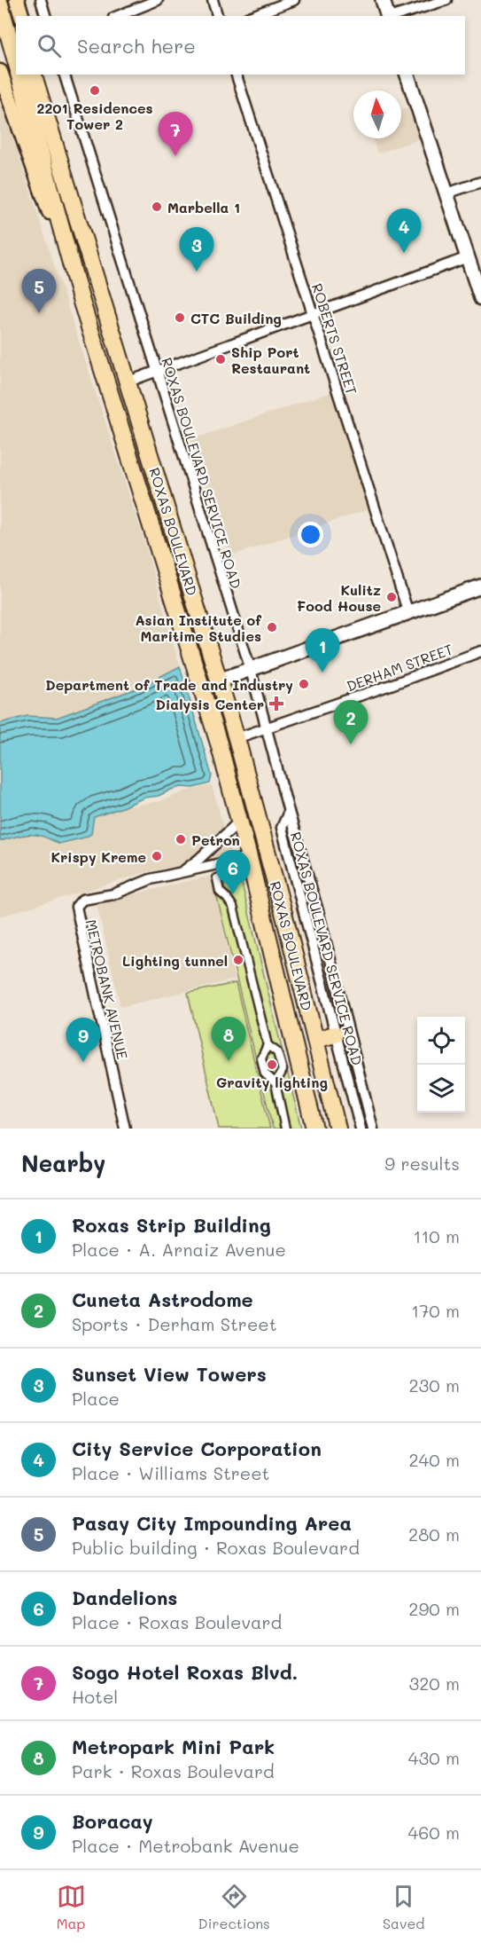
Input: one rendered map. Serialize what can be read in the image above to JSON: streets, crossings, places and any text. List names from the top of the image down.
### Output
{
  "streets": {
    "highway": ["ROXAS BOULEVARD"],
    "street": [
      "ROBERTS STREET",
      "ROXAS BOULEVARD SERVICE ROAD",
      "DERHAM STREET",
      "METROBANK AVENUE"
    ]
  },
  "crossings": [
    ["ROXAS BOULEVARD SERVICE ROAD", "DERHAM STREET"],
    ["ROXAS BOULEVARD", "DERHAM STREET"],
    ["ROXAS BOULEVARD", "METROBANK AVENUE"]
  ],
  "places": {
    "other": [
      "2201 Residences Tower 2",
      "Marbella 1",
      "CTC Building",
      "Ship Port Restaurant",
      "Kulitz Food House",
      "Asian Institute of Maritime Studies",
      "Department of Trade and Industry",
      "Petron",
      "Krispy Kreme",
      "Lighting tunnel",
      "Gravity lighting"
    ],
    "health": ["Dialysis Center"]
  },
  "north": "top",
  "page": {
    "search": "Search here",
    "pins": [
      "7",
      "4",
      "3",
      "5",
      "1",
      "2",
      "6",
      "8",
      "9"
    ],
    "heading": ["Nearby", "9 results"],
    "list": [
      {
        "mark": "1",
        "name": "Roxas Strip Building",
        "note": "Place · A. Arnaiz Avenue",
        "value": "110 m"
      },
      {
        "mark": "2",
        "name": "Cuneta Astrodome",
        "note": "Sports · Derham Street",
        "value": "170 m"
      },
      {
        "mark": "3",
        "name": "Sunset View Towers",
        "note": "Place",
        "value": "230 m"
      },
      {
        "mark": "4",
        "name": "City Service Corporation",
        "note": "Place · Williams Street",
        "value": "240 m"
      },
      {
        "mark": "5",
        "name": "Pasay City Impounding Area",
        "note": "Public building · Roxas Boulevard",
        "value": "280 m"
      },
      {
        "mark": "6",
        "name": "Dandelions",
        "note": "Place · Roxas Boulevard",
        "value": "290 m"
      },
      {
        "mark": "7",
        "name": "Sogo Hotel Roxas Blvd.",
        "note": "Hotel",
        "value": "320 m"
      },
      {
        "mark": "8",
        "name": "Metropark Mini Park",
        "note": "Park · Roxas Boulevard",
        "value": "430 m"
      },
      {
        "mark": "9",
        "name": "Boracay",
        "note": "Place · Metrobank Avenue",
        "value": "460 m"
      }
    ],
    "nav": ["Map", "Directions", "Saved"]
  }
}
